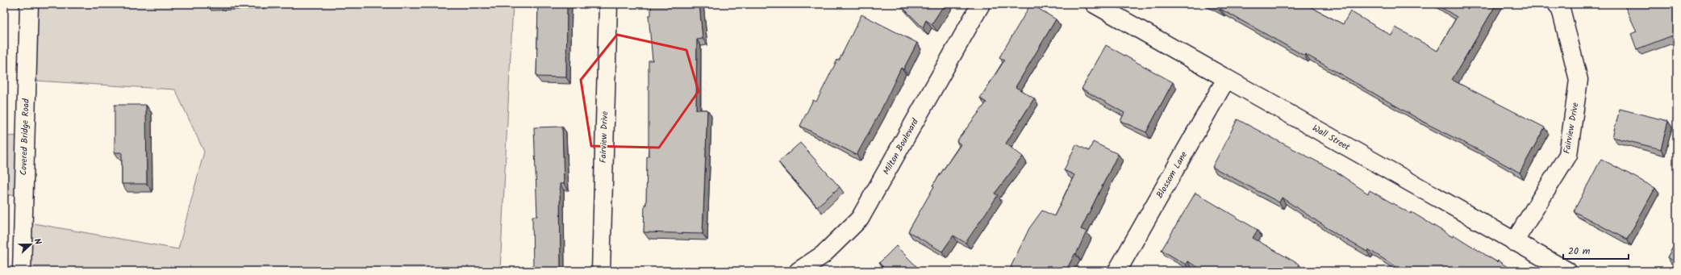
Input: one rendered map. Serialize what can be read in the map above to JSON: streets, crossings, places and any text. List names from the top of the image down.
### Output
{
  "streets": {
    "street": [
      "Fairview Drive",
      "Covered Bridge Road",
      "Wall Street",
      "Milton Boulevard",
      "Blossom Lane"
    ]
  },
  "crossings": [
    ["Fairview Drive", "Wall Street"],
    ["Wall Street", "Blossom Lane"]
  ],
  "scale_bar": "20 m",
  "north": "right"
}
